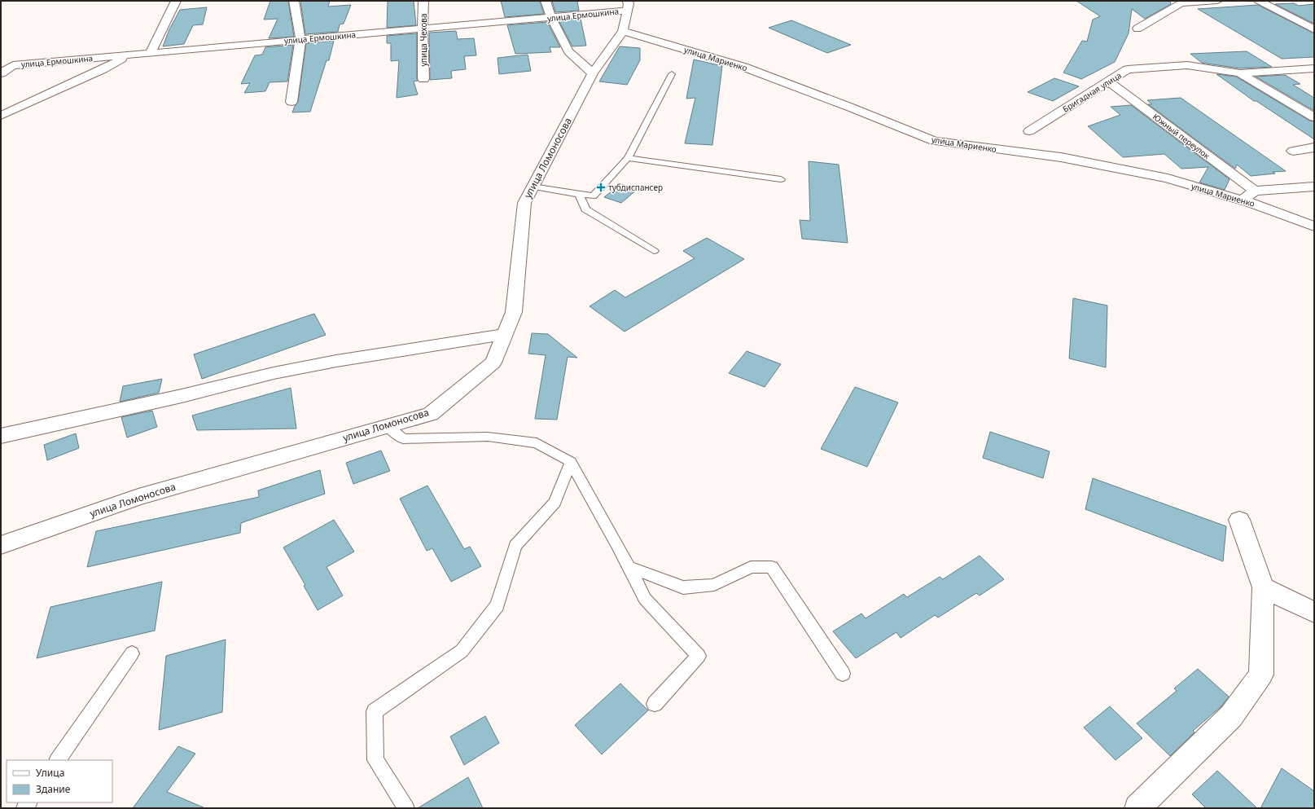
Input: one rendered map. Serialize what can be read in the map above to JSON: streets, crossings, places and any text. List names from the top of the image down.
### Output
{
  "streets": {
    "street": [
      "улица Ермошкина",
      "улица Чехова",
      "улица Мариенко",
      "Бригадная улица",
      "Южный переулок",
      "улица Ломоносова"
    ]
  },
  "crossings": [
    ["улица Ермошкина", "улица Чехова"],
    ["улица Ермошкина", "улица Ломоносова"],
    ["улица Мариенко", "улица Ломоносова"],
    ["Бригадная улица", "Южный переулок"]
  ],
  "places": {
    "health": ["тубдиспансер"]
  },
  "legend": ["Улица", "Здание"]
}
